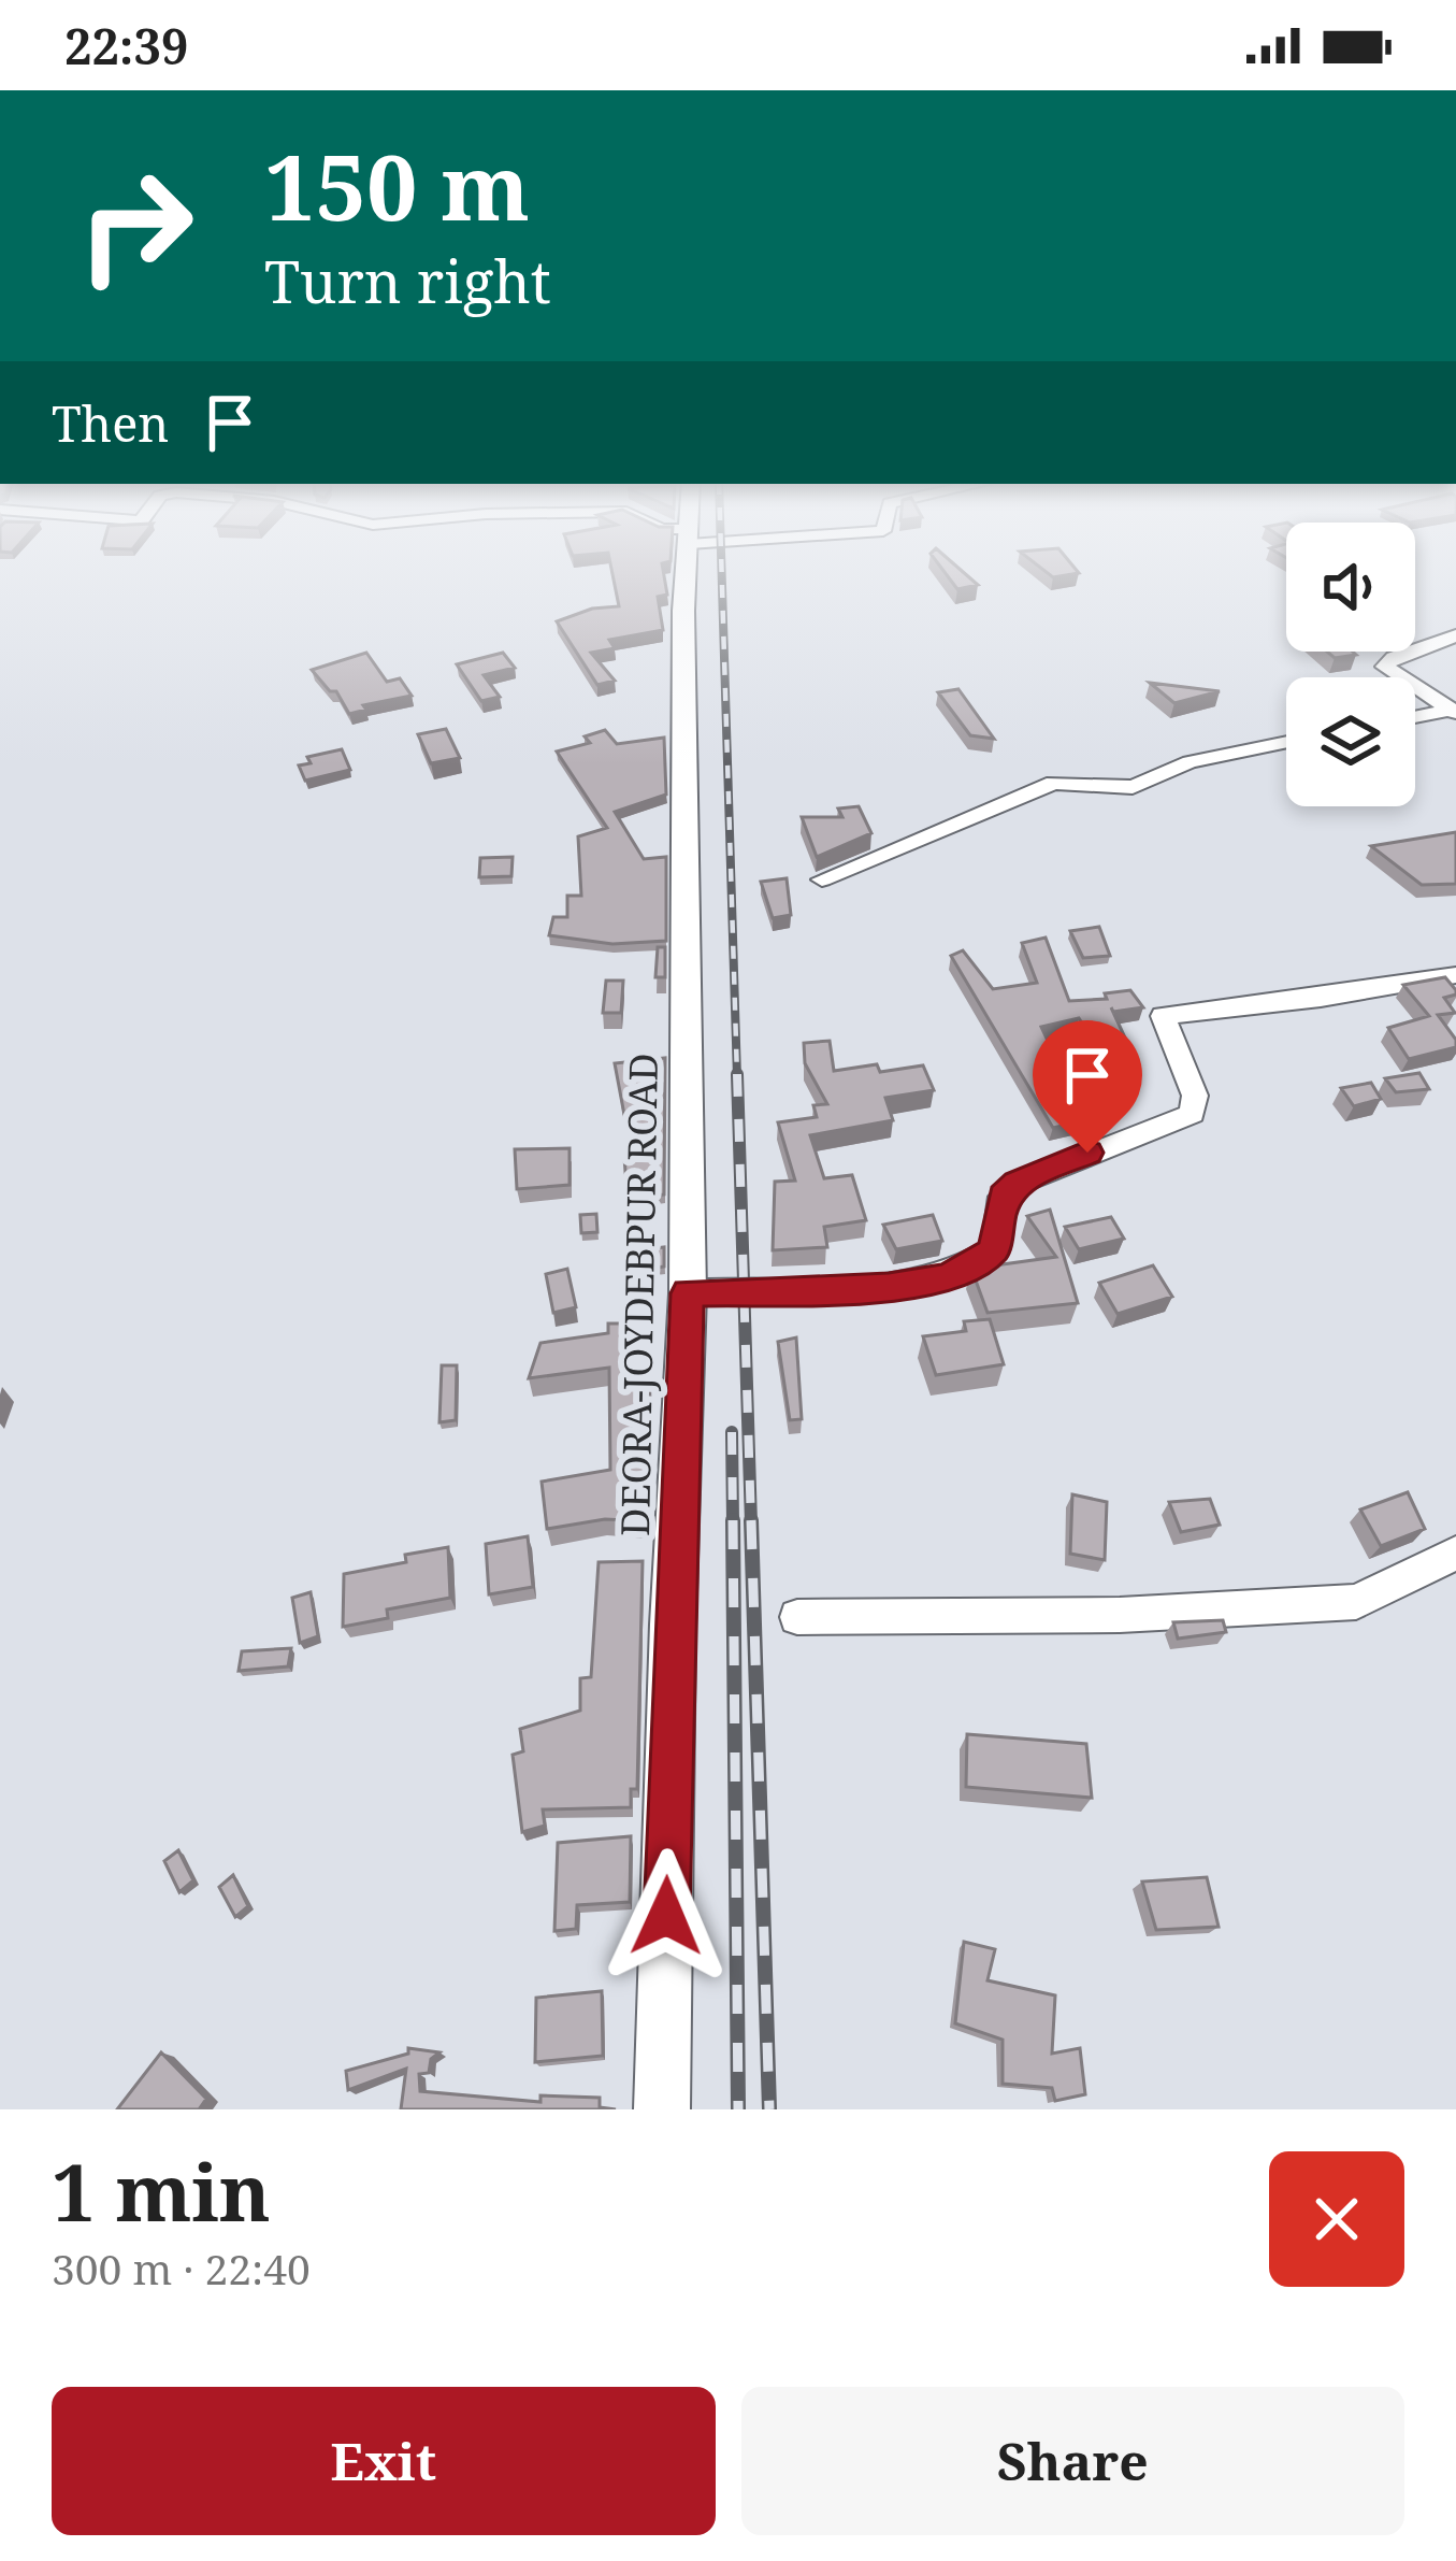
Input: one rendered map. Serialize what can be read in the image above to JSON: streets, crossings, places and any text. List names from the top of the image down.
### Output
{
  "streets": {
    "street": ["DEORA-JOYDEBPUR ROAD"]
  },
  "page": {
    "status": "22:39",
    "turn": ["150 m", "Turn right"],
    "then": "Then",
    "heading": ["1 min", "300 m · 22:40"],
    "buttons": ["Exit", "Share"]
  }
}
